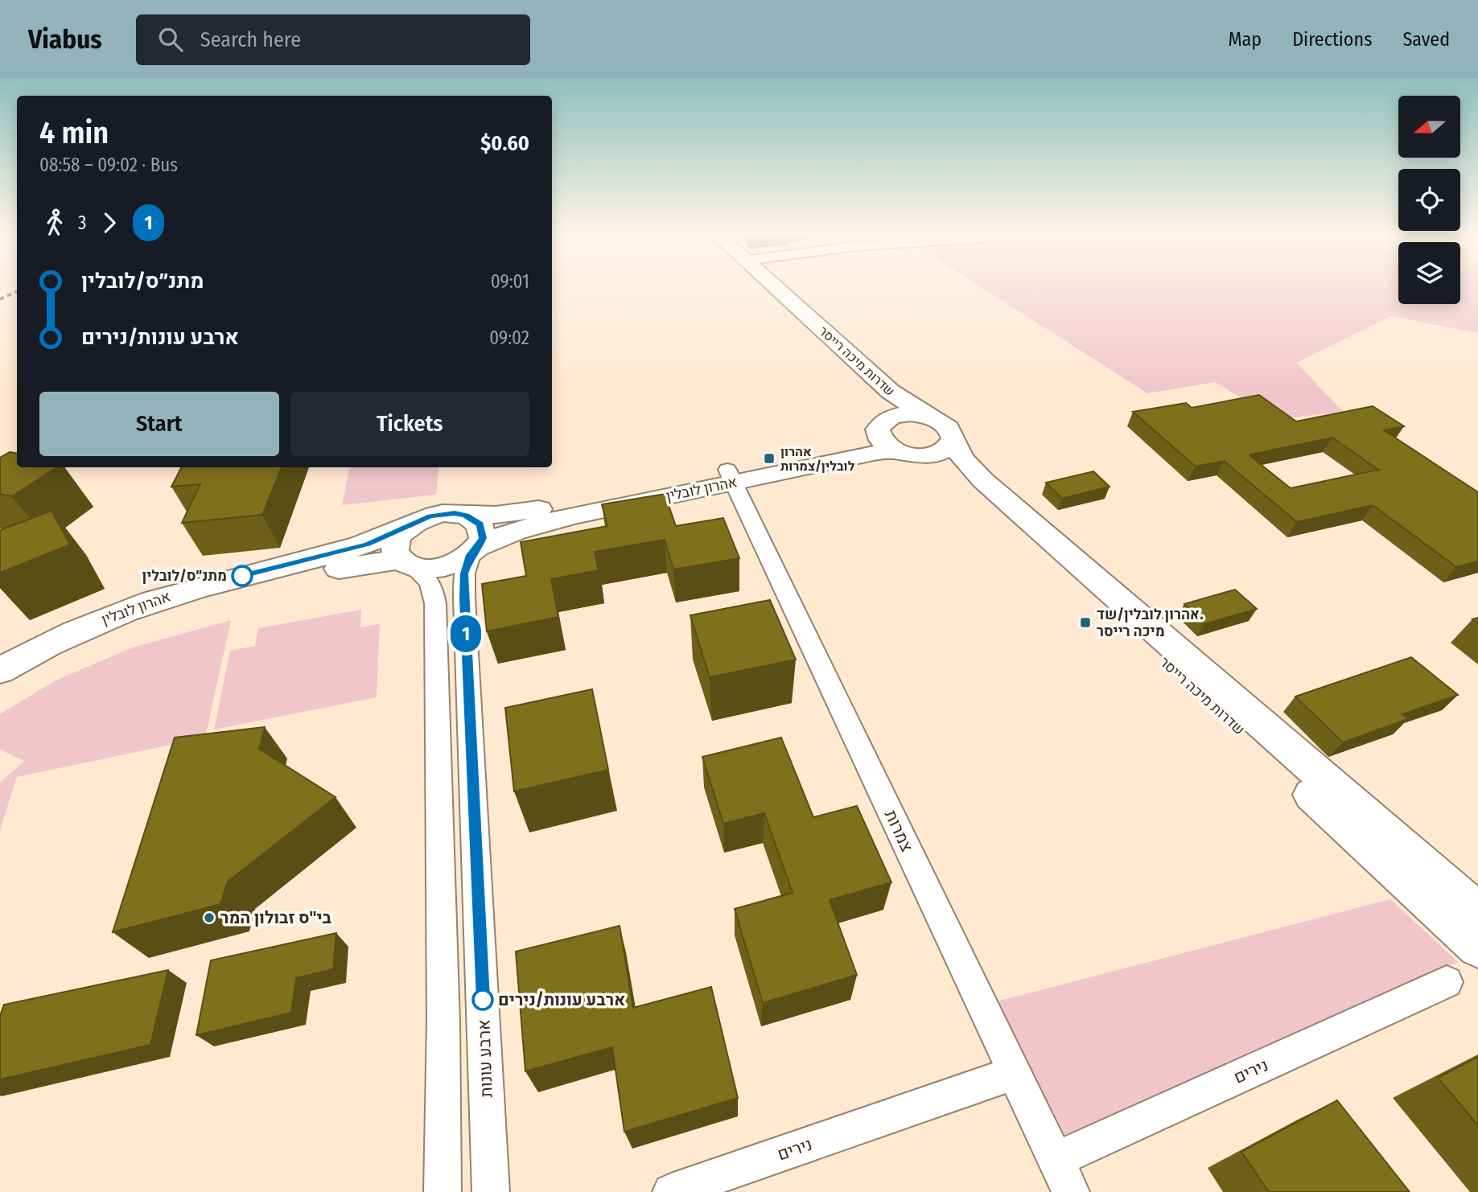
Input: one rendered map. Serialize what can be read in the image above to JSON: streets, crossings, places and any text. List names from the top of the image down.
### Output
{
  "streets": {
    "street": [
      "שדרות מיכה רייסר",
      "אהרון לובלין",
      "צמרות",
      "ארבע עונות",
      "נירים"
    ]
  },
  "crossings": [
    ["שדרות מיכה רייסר", "אהרון לובלין"],
    ["אהרון לובלין", "צמרות"],
    ["אהרון לובלין", "ארבע עונות"],
    ["צמרות", "נירים"]
  ],
  "places": {
    "transit": ["אהרון לובלין/צמרות", "אהרון לובלין/שד. מיכה רייסר"],
    "other": ["מתנ״ס/לובלין", "בי\"ס זבולון המר", "ארבע עונות/נירים"]
  },
  "lines": ["bus line 1"],
  "north": "left",
  "page": {
    "header": "Viabus",
    "search": "Search here",
    "nav": ["Map", "Directions", "Saved"],
    "on_map": "1",
    "heading": ["4 min", "08:58 – 09:02 · Bus", "$0.60"],
    "legs": ["3", "1"],
    "list": [
      {
        "name": "מתנ״ס/לובלין",
        "value": "09:01"
      },
      {
        "name": "ארבע עונות/נירים",
        "value": "09:02"
      }
    ],
    "buttons": ["Start", "Tickets"]
  }
}
